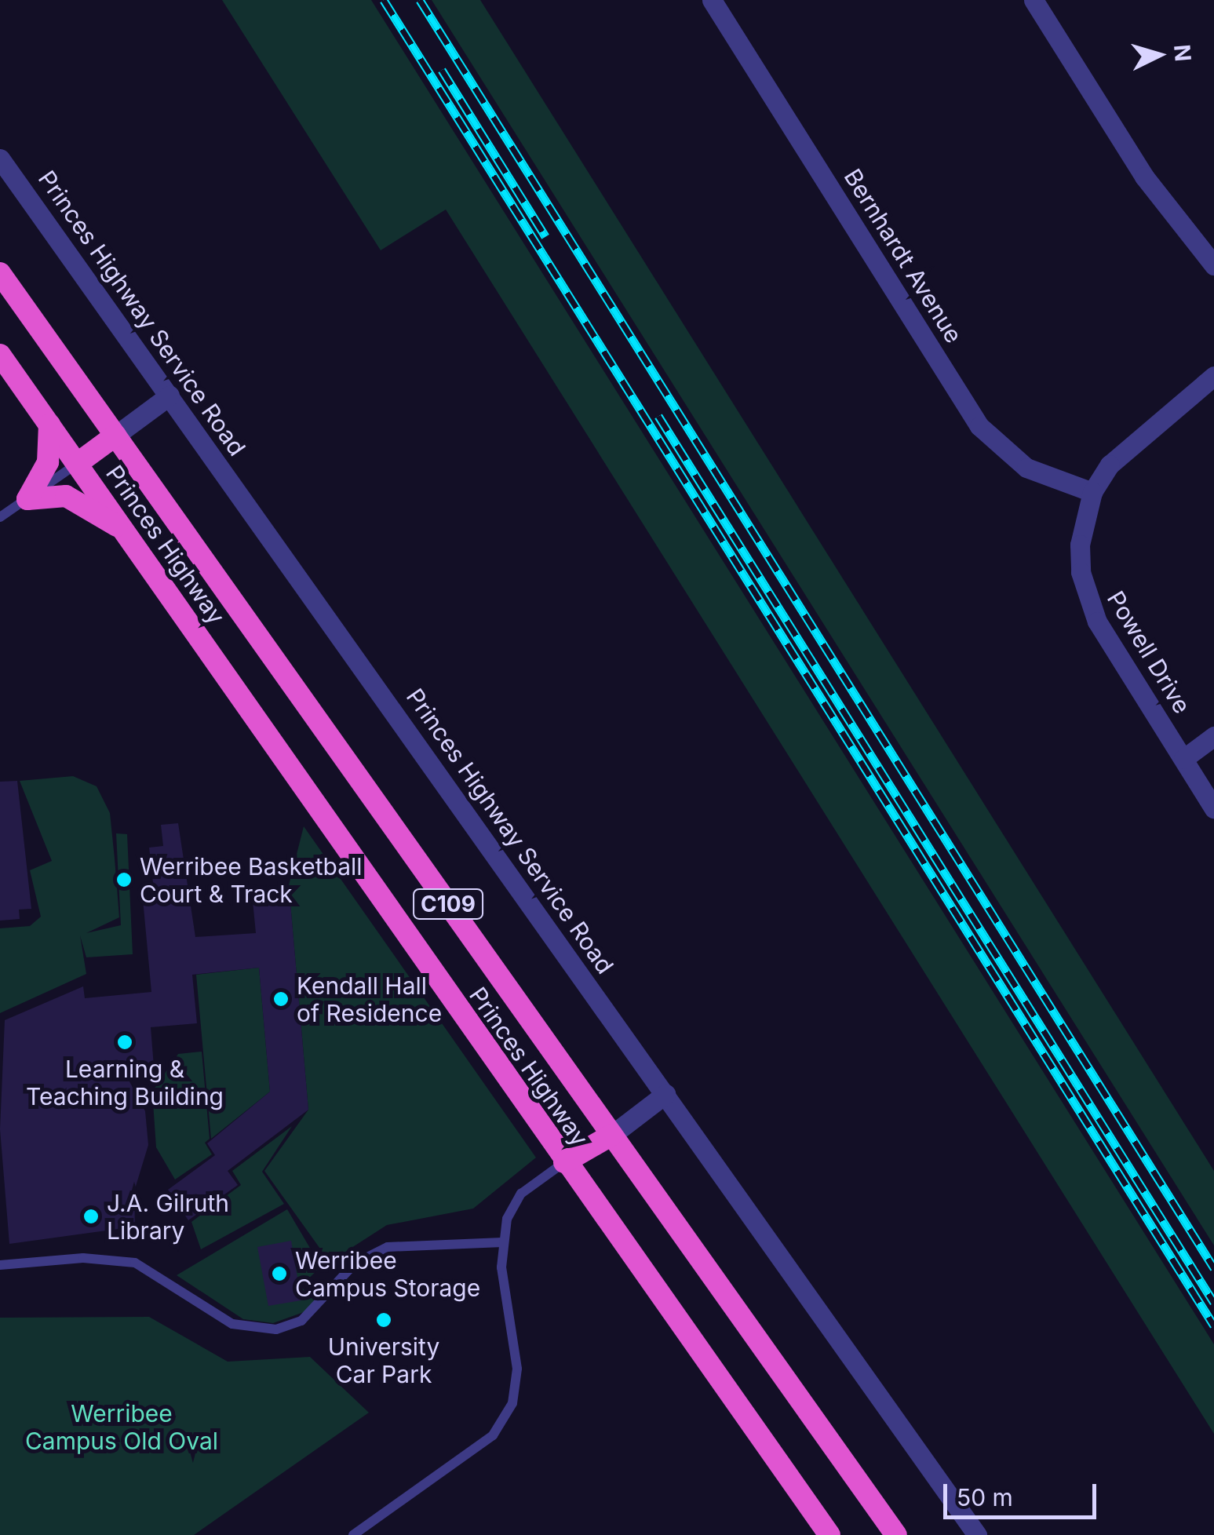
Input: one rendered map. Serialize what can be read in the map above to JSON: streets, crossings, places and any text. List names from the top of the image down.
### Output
{
  "streets": {
    "highway": ["Princes Highway", "C109"],
    "street": ["Bernhardt Avenue", "Princes Highway Service Road", "Powell Drive"]
  },
  "crossings": [
    ["Bernhardt Avenue", "Powell Drive"],
    ["Princes Highway Service Road", "Princes Highway"]
  ],
  "parks": ["Werribee Campus Old Oval"],
  "places": [
    "Werribee Basketball Court & Track",
    "Kendall Hall of Residence",
    "Learning & Teaching Building",
    "J.A. Gilruth Library",
    "Werribee Campus Storage",
    "University Car Park"
  ],
  "scale_bar": "50 m",
  "north": "right"
}
